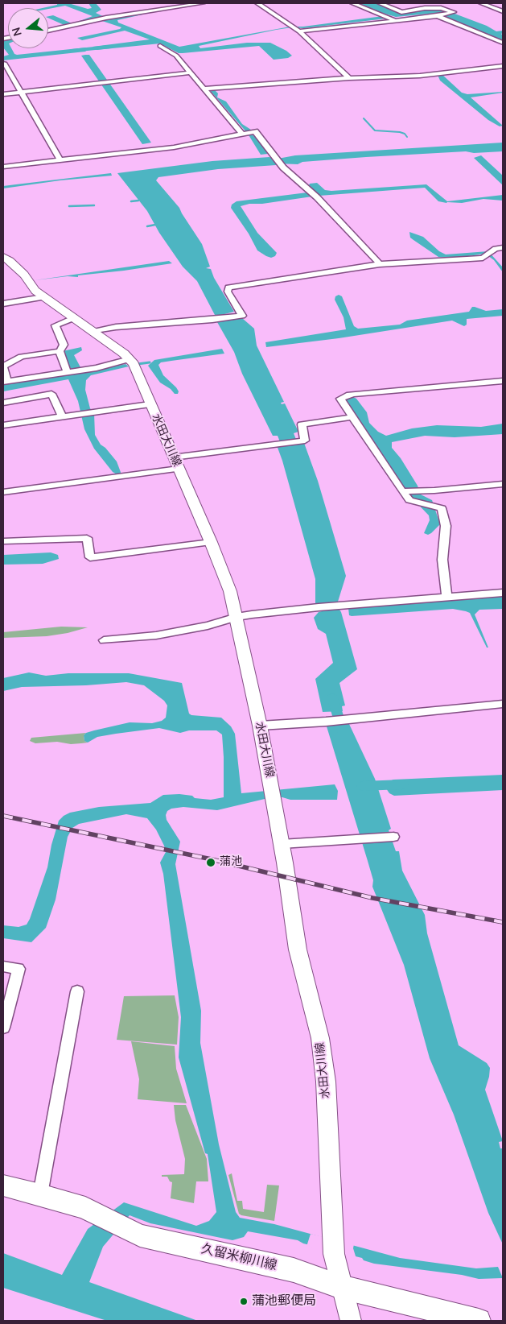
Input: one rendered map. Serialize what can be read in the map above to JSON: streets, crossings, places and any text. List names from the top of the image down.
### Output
{
  "streets": {
    "main road": ["水田大川線", "久留米柳川線"]
  },
  "crossings": [
    ["水田大川線", "久留米柳川線"]
  ],
  "places": ["蒲池", "蒲池郵便局"],
  "north": "left"
}
